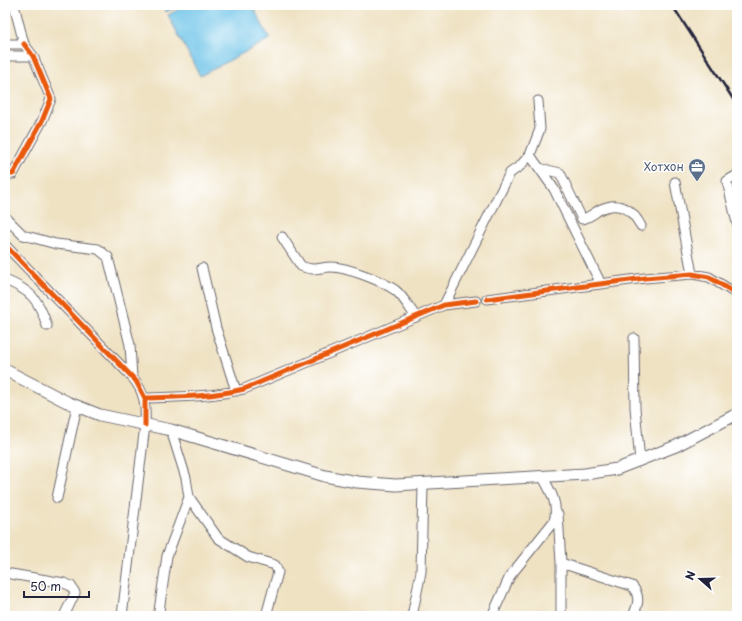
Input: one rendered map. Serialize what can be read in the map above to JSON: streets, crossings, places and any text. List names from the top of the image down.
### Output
{
  "places": {
    "office": ["Хотхон"]
  },
  "scale_bar": "50 m",
  "north": "left"
}
